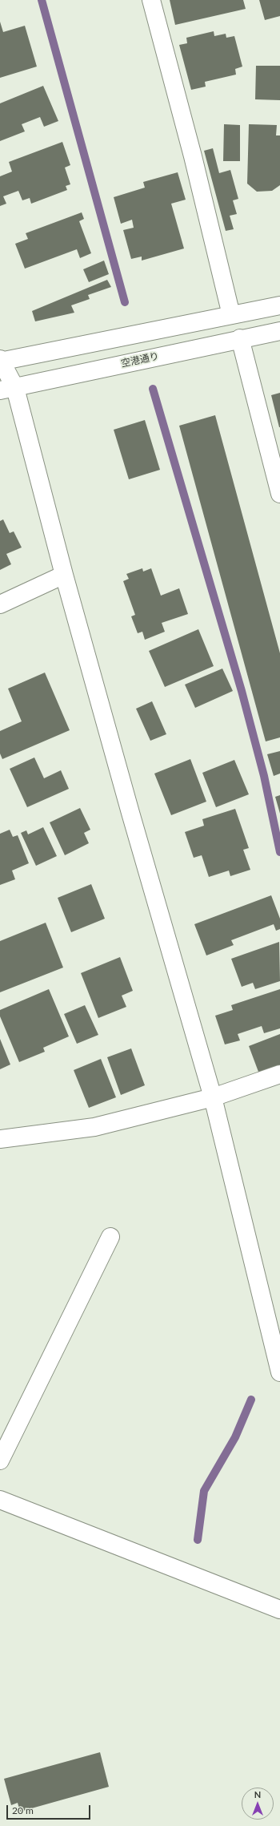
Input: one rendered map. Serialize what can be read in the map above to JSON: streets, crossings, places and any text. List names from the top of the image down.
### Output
{
  "streets": {
    "street": ["空港通り"]
  },
  "scale_bar": "20 m",
  "north": "top"
}
